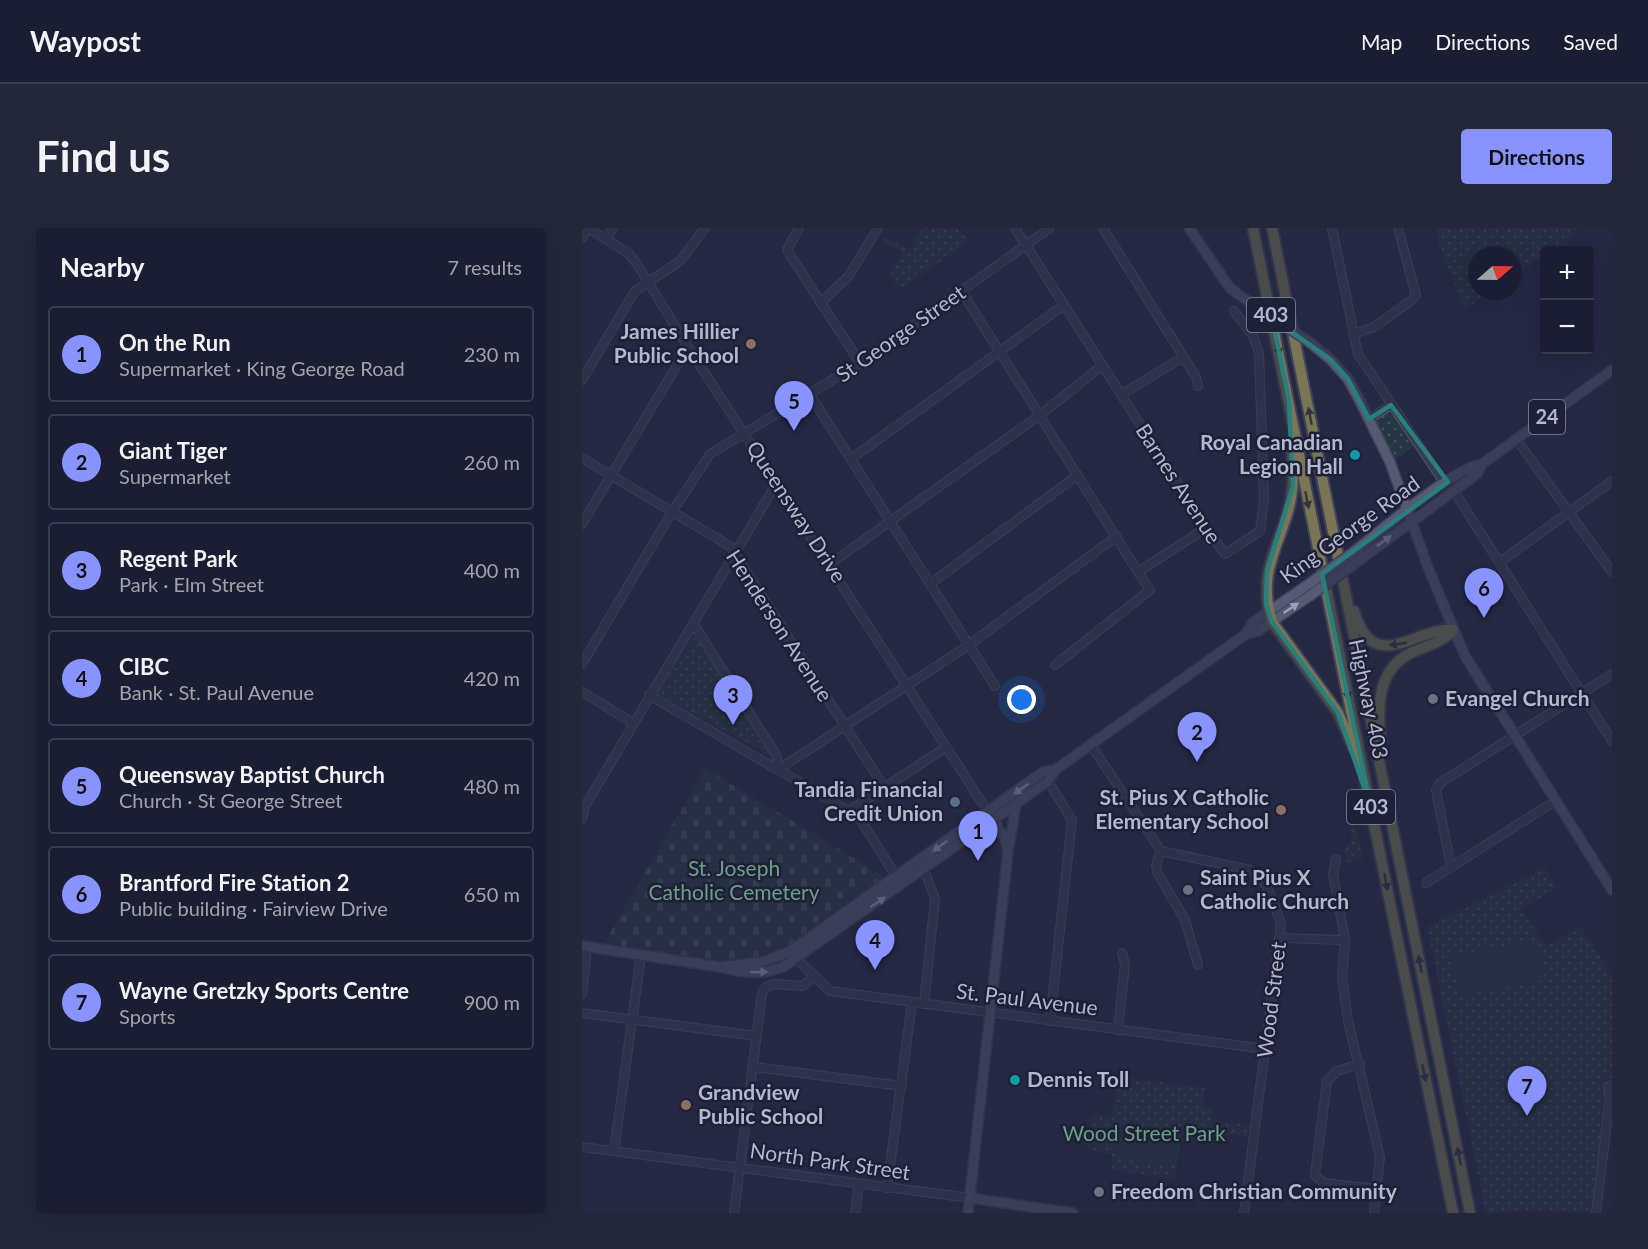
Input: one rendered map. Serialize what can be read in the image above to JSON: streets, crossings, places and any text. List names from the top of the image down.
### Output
{
  "streets": {
    "highway": ["403", "Highway 403"],
    "main road": ["24", "King George Road", "North Park Street"],
    "street": [
      "St George Street",
      "Barnes Avenue",
      "Queensway Drive",
      "Henderson Avenue",
      "St. Paul Avenue",
      "Wood Street"
    ]
  },
  "crossings": [
    ["St George Street", "Barnes Avenue"],
    ["St George Street", "Queensway Drive"],
    ["St George Street", "Henderson Avenue"],
    ["Queensway Drive", "King George Road"],
    ["King George Road", "St. Paul Avenue"],
    ["St. Paul Avenue", "Wood Street"]
  ],
  "parks": ["St. Joseph Catholic Cemetery", "Wood Street Park"],
  "places": [
    "James Hillier Public School",
    "Royal Canadian Legion Hall",
    "Evangel Church",
    "Tandia Financial Credit Union",
    "St. Pius X Catholic Elementary School",
    "Saint Pius X Catholic Church",
    "Dennis Toll",
    "Grandview Public School",
    "Freedom Christian Community"
  ],
  "north": "right",
  "page": {
    "header": "Waypost",
    "nav": ["Map", "Directions", "Saved"],
    "buttons": "Directions",
    "title": "Find us",
    "heading": ["Nearby", "7 results"],
    "map_buttons": ["+", "−"],
    "list": [
      {
        "mark": "1",
        "name": "On the Run",
        "note": "Supermarket · King George Road",
        "value": "230 m"
      },
      {
        "mark": "2",
        "name": "Giant Tiger",
        "note": "Supermarket",
        "value": "260 m"
      },
      {
        "mark": "3",
        "name": "Regent Park",
        "note": "Park · Elm Street",
        "value": "400 m"
      },
      {
        "mark": "4",
        "name": "CIBC",
        "note": "Bank · St. Paul Avenue",
        "value": "420 m"
      },
      {
        "mark": "5",
        "name": "Queensway Baptist Church",
        "note": "Church · St George Street",
        "value": "480 m"
      },
      {
        "mark": "6",
        "name": "Brantford Fire Station 2",
        "note": "Public building · Fairview Drive",
        "value": "650 m"
      },
      {
        "mark": "7",
        "name": "Wayne Gretzky Sports Centre",
        "note": "Sports",
        "value": "900 m"
      }
    ],
    "pins": [
      "5",
      "6",
      "3",
      "2",
      "1",
      "4",
      "7"
    ]
  }
}
